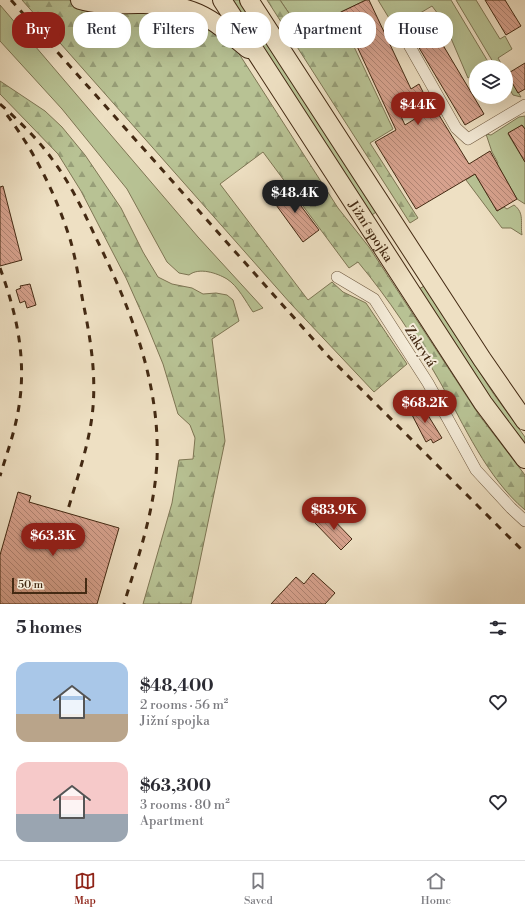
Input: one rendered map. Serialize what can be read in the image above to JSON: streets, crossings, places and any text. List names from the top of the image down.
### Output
{
  "streets": {
    "highway": ["Jižní spojka"],
    "street": ["Zakrytá"]
  },
  "scale_bar": "50 m",
  "page": {
    "chip": [
      "Buy",
      "Rent",
      "Filters",
      "New",
      "Apartment",
      "House"
    ],
    "price": [
      "$44K",
      "$48.4K",
      "$68.2K",
      "$83.9K",
      "$63.3K"
    ],
    "scale": "50 m",
    "heading": "5 homes",
    "list": [
      {
        "name": "$48,400",
        "note": "2 rooms · 56 m² · Jižní spojka"
      },
      {
        "name": "$63,300",
        "note": "3 rooms · 80 m² · Apartment"
      }
    ],
    "tabs": ["Map", "Saved", "Home"]
  }
}
